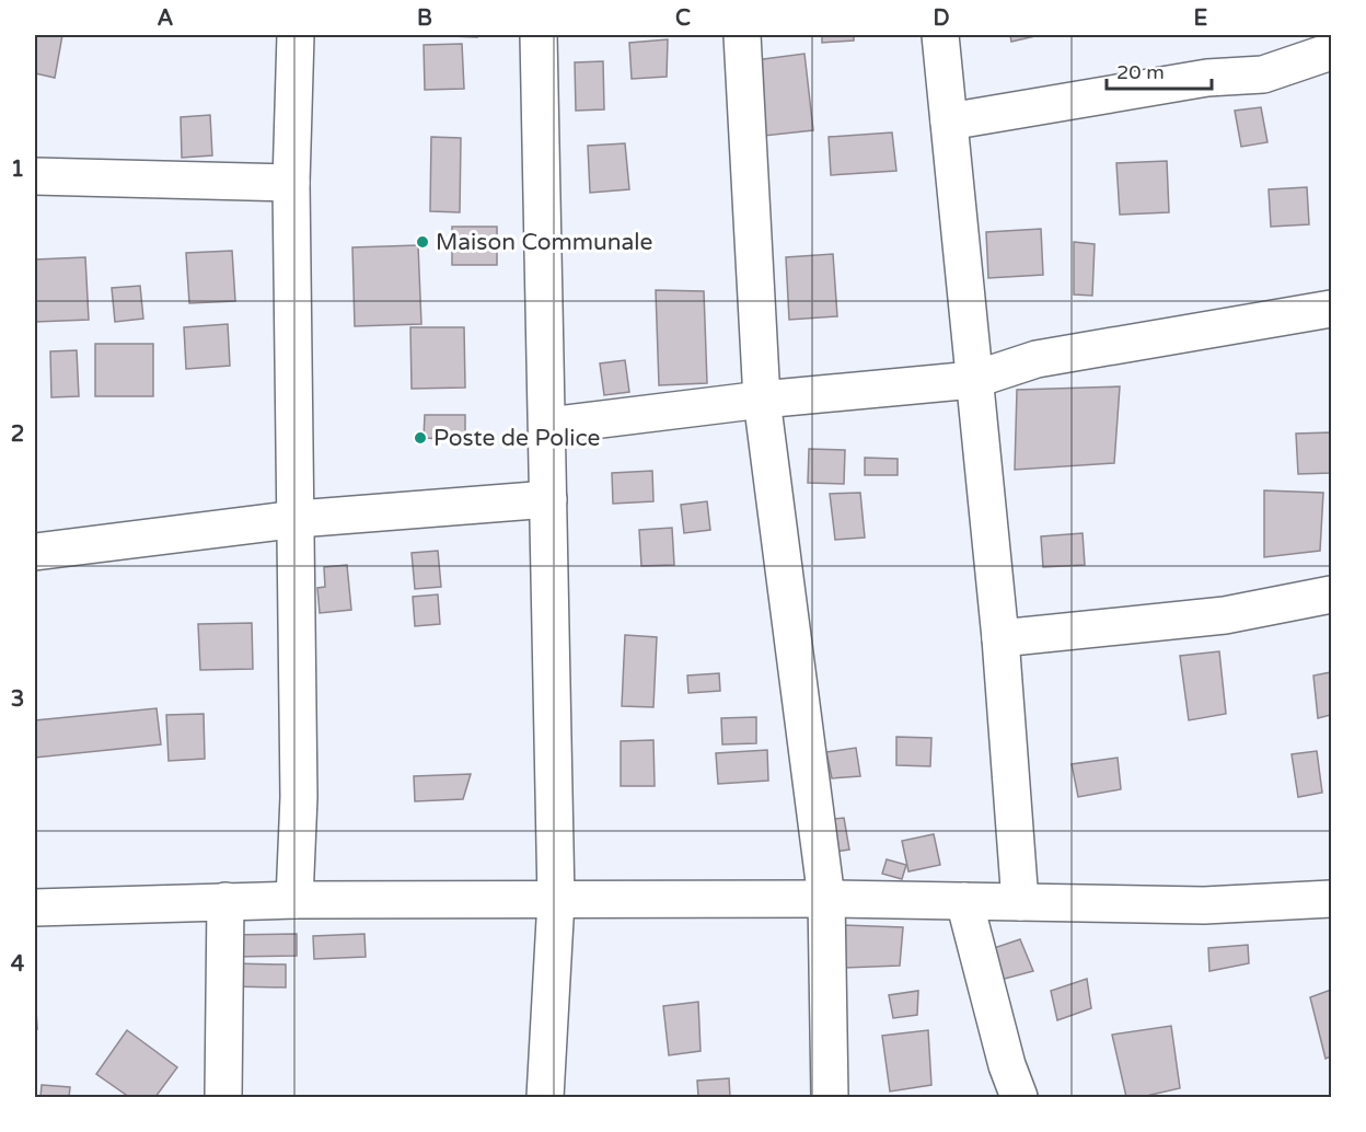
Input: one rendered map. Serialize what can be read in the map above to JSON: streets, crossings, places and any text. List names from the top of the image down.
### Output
{
  "places": ["Maison Communale", "Poste de Police"],
  "scale_bar": "20 m",
  "grid": {
    "columns": [
      "A",
      "B",
      "C",
      "D",
      "E"
    ],
    "rows": [
      "1",
      "2",
      "3",
      "4"
    ]
  }
}
